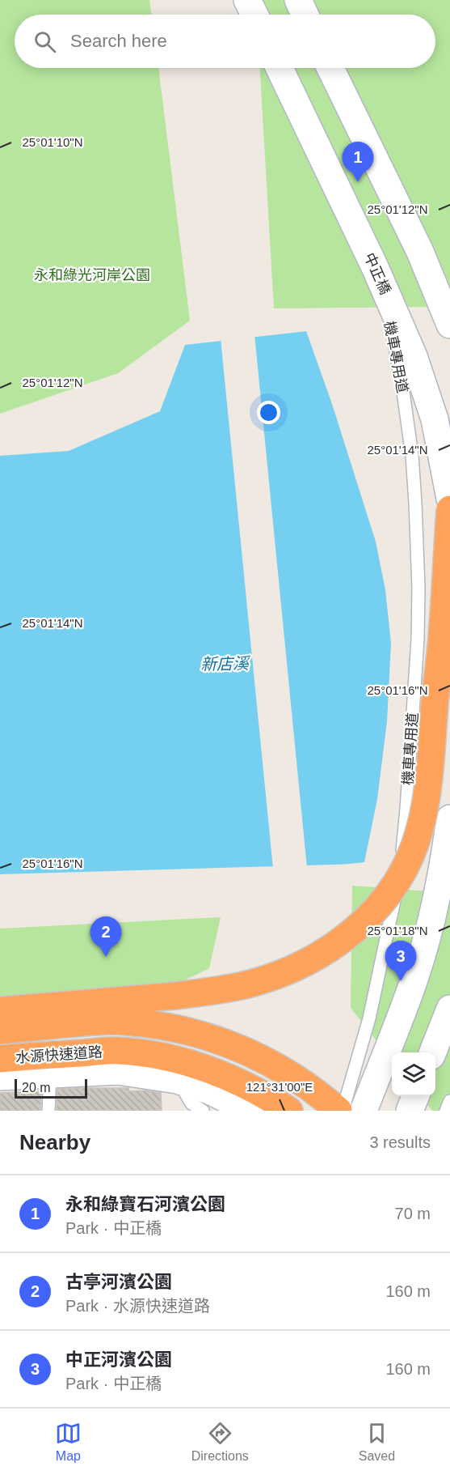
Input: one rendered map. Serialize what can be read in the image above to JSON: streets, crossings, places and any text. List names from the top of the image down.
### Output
{
  "streets": {
    "highway": ["水源快速道路"],
    "main road": ["中正橋"],
    "lane": ["機車專用道"]
  },
  "crossings": [
    ["中正橋", "機車專用道"]
  ],
  "water": ["新店溪"],
  "parks": ["永和綠光河岸公園"],
  "scale_bar": "20 m",
  "page": {
    "search": "Search here",
    "pins": ["1", "2", "3"],
    "scale": "20 m",
    "heading": ["Nearby", "3 results"],
    "list": [
      {
        "mark": "1",
        "name": "永和綠寶石河濱公園",
        "note": "Park · 中正橋",
        "value": "70 m"
      },
      {
        "mark": "2",
        "name": "古亭河濱公園",
        "note": "Park · 水源快速道路",
        "value": "160 m"
      },
      {
        "mark": "3",
        "name": "中正河濱公園",
        "note": "Park · 中正橋",
        "value": "160 m"
      }
    ],
    "nav": ["Map", "Directions", "Saved"]
  },
  "coordinates": [
    "25°01'10\"N",
    "25°01'12\"N",
    "25°01'14\"N",
    "25°01'16\"N",
    "25°01'18\"N",
    "121°31'00\"E"
  ]
}
